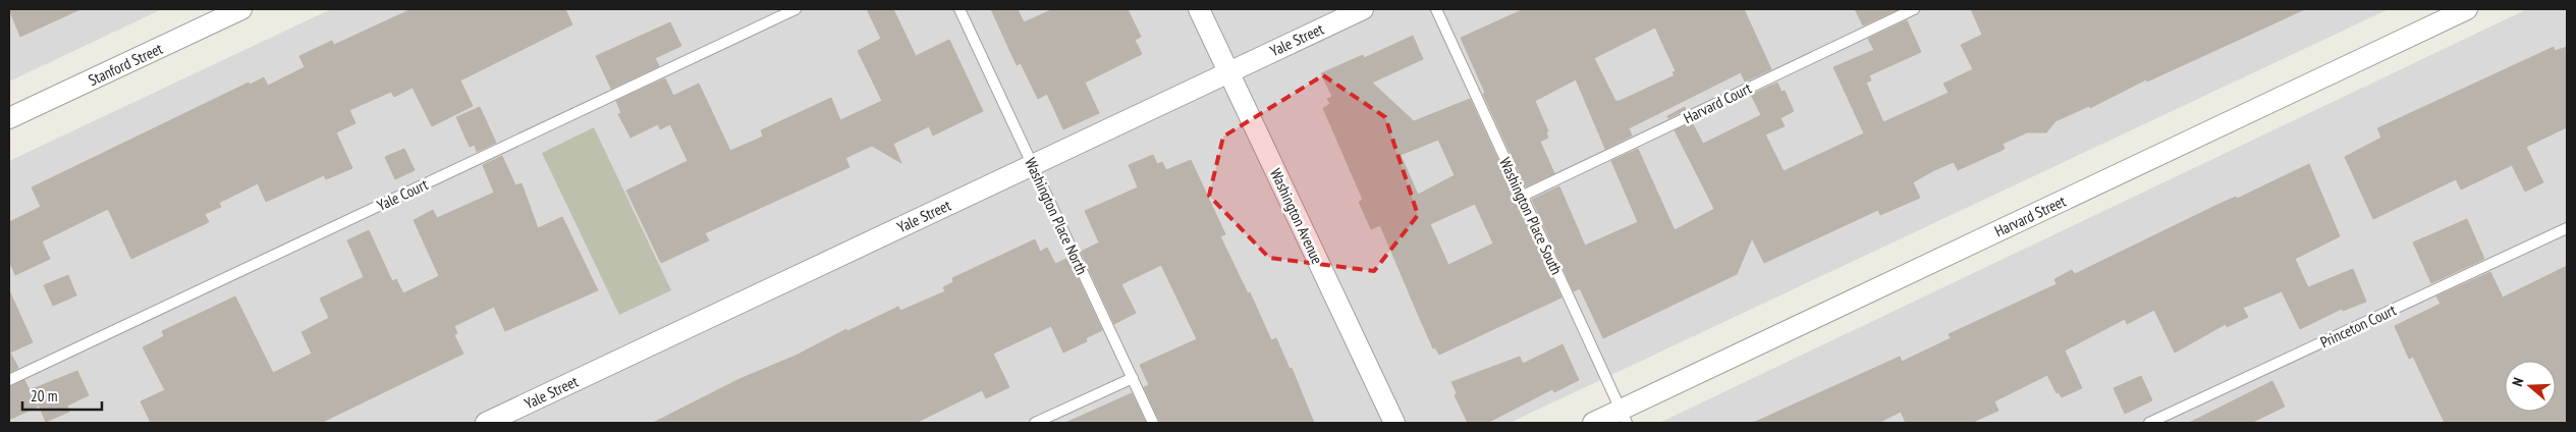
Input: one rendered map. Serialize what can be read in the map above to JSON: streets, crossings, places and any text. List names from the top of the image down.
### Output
{
  "streets": {
    "street": [
      "Yale Street",
      "Stanford Street",
      "Washington Avenue",
      "Harvard Street"
    ],
    "lane": [
      "Harvard Court",
      "Yale Court",
      "Washington Place North",
      "Washington Place South",
      "Princeton Court"
    ]
  },
  "crossings": [
    ["Yale Street", "Washington Place North"],
    ["Yale Street", "Washington Avenue"],
    ["Harvard Court", "Washington Place South"],
    ["Washington Place South", "Harvard Street"]
  ],
  "scale_bar": "20 m",
  "north": "left"
}
